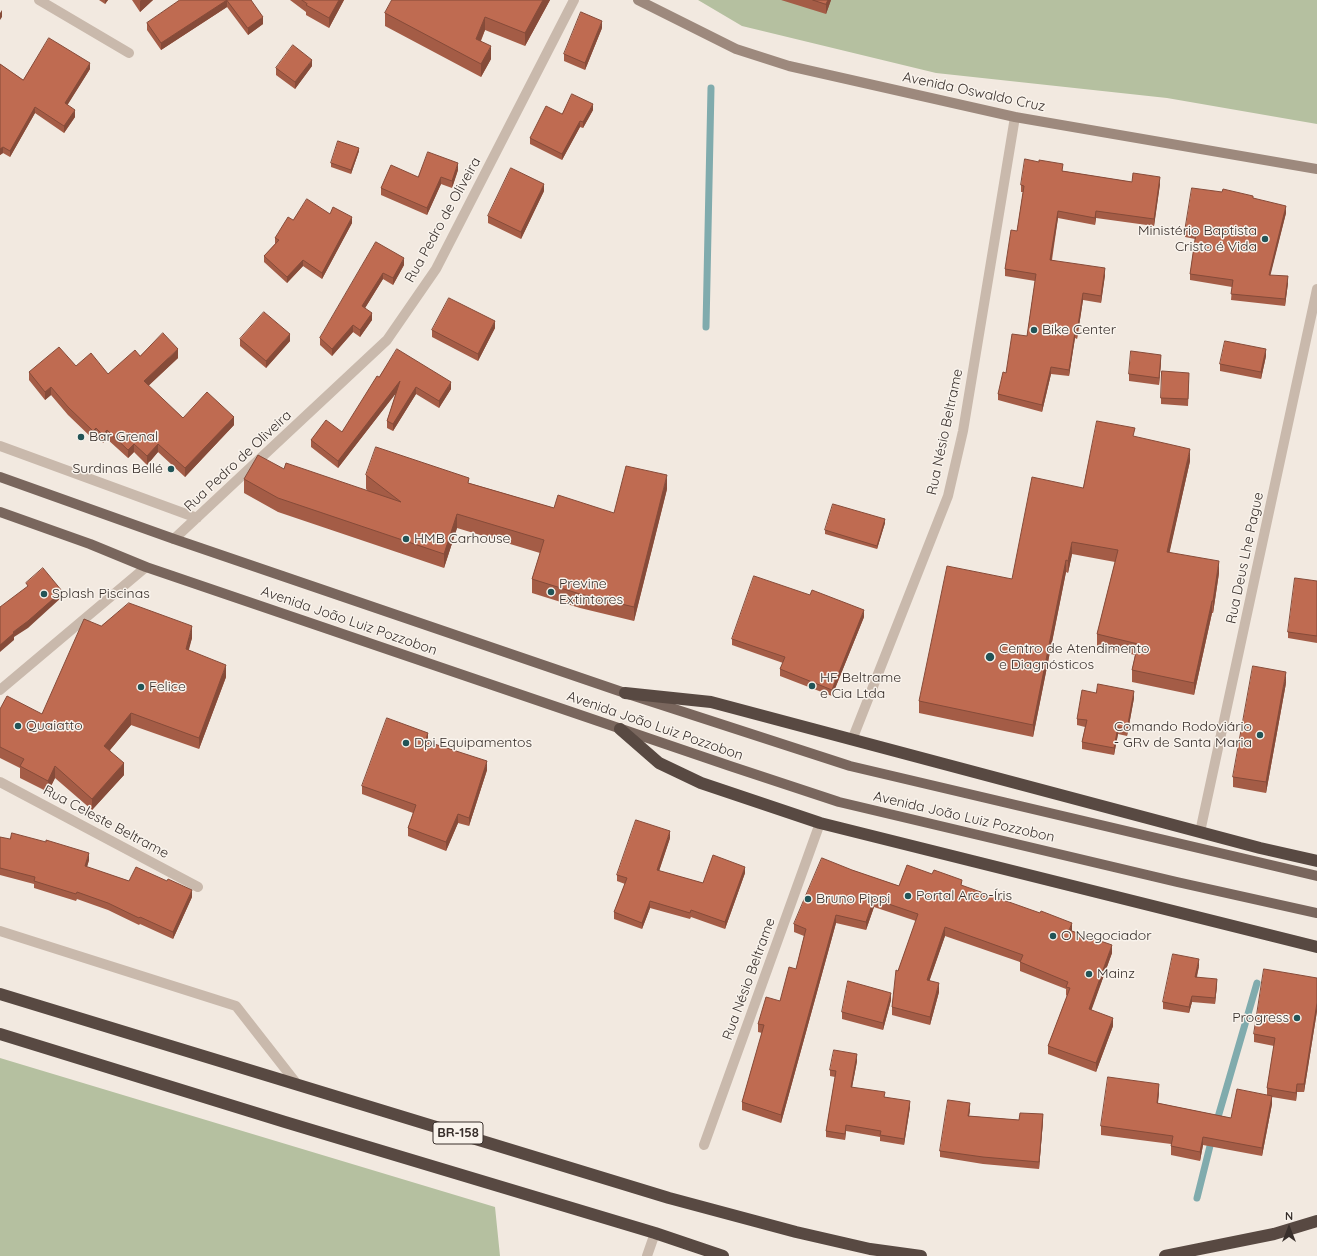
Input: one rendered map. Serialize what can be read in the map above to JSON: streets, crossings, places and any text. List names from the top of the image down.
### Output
{
  "streets": {
    "highway": ["BR-158"],
    "main road": ["Avenida João Luiz Pozzobon"],
    "street": [
      "Avenida Oswaldo Cruz",
      "Rua Pedro de Oliveira",
      "Rua Nésio Beltrame",
      "Rua Deus Lhe Pague",
      "Rua Celeste Beltrame"
    ]
  },
  "crossings": [
    ["Avenida Oswaldo Cruz", "Rua Nésio Beltrame"],
    ["Rua Pedro de Oliveira", "Avenida João Luiz Pozzobon"]
  ],
  "places": [
    "Ministério Baptista Cristo é Vida",
    "Bike Center",
    "Bar Grenal",
    "Surdinas Bellé",
    "HMB Carhouse",
    "Previne Extintores",
    "Splash Piscinas",
    "Centro de Atendimento e Diagnósticos",
    "HF Beltrame e Cia Ltda",
    "Felice",
    "Quaiatto",
    "Comando Rodoviário - GRv de Santa Maria",
    "Dpi Equipamentos",
    "Portal Arco-Íris",
    "Bruno Pippi",
    "O Negociador",
    "Mainz",
    "Progress"
  ],
  "north": "top"
}
